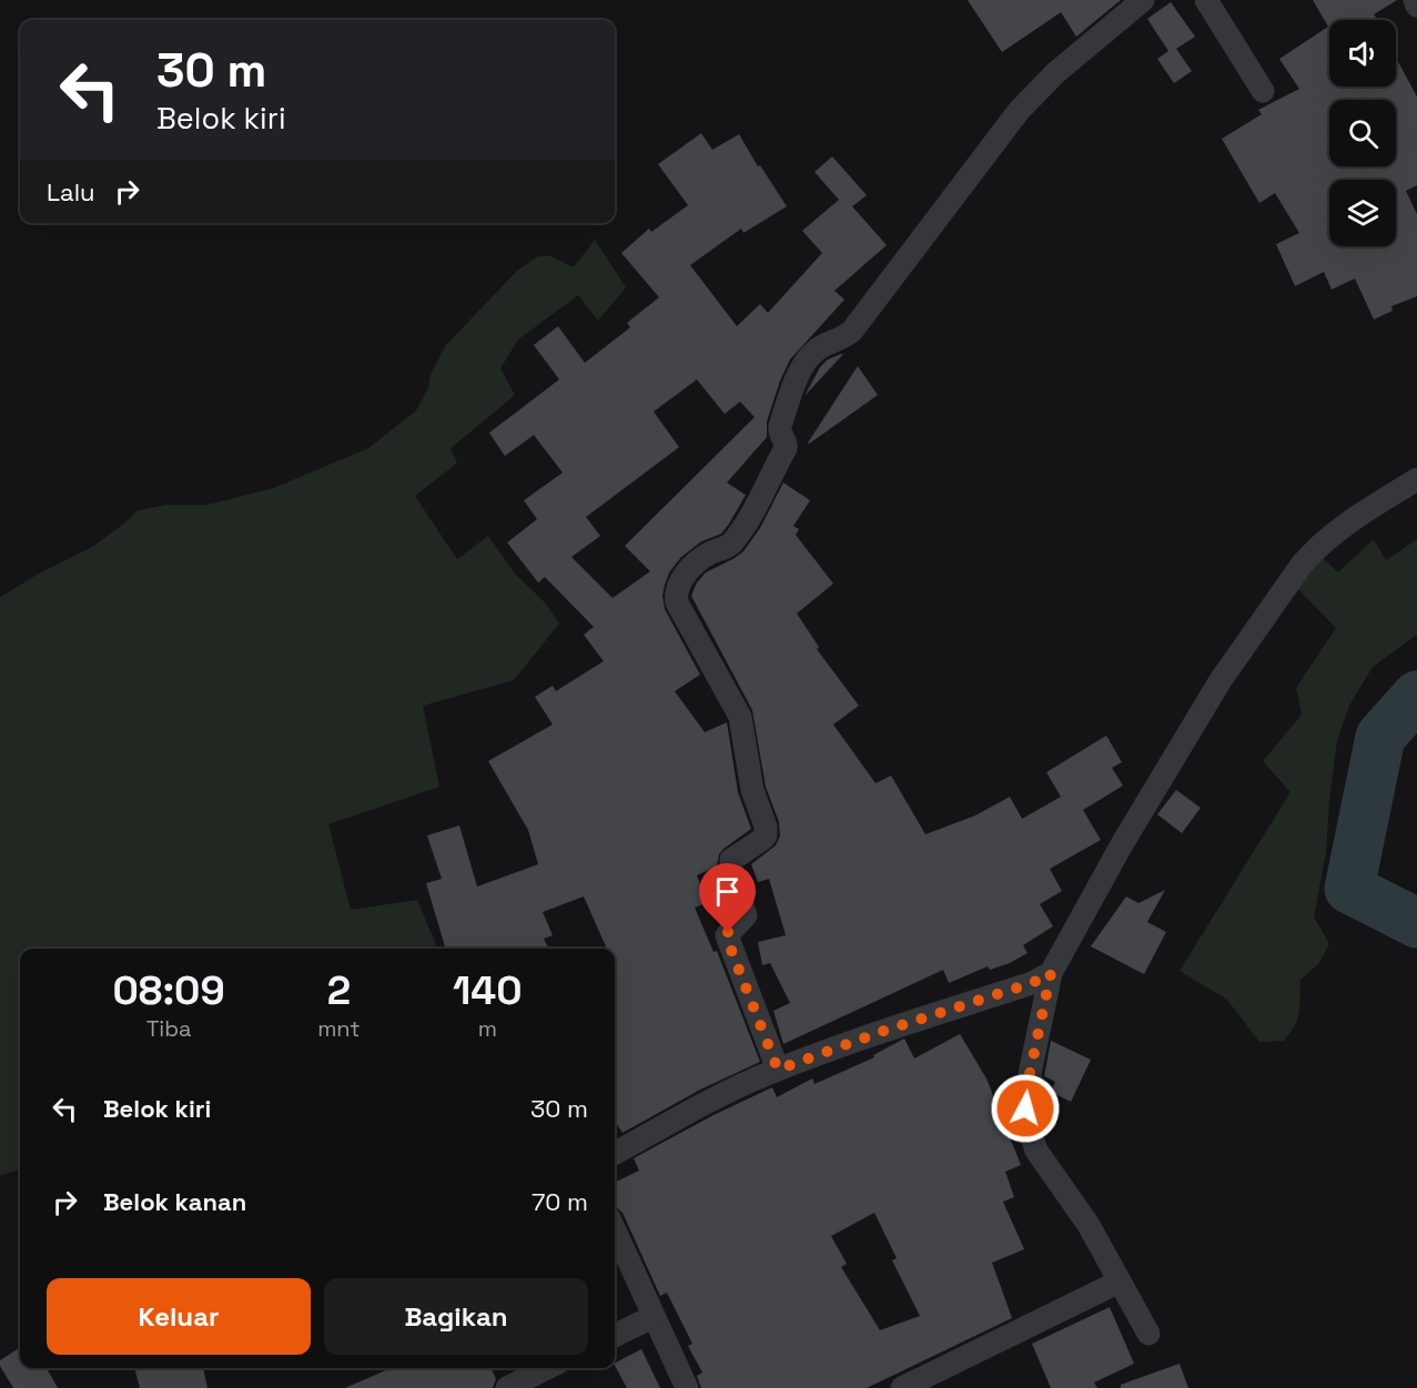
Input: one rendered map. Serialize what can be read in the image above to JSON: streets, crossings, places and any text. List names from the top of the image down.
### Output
{
  "page": {
    "turn": ["30 m", "Belok kiri"],
    "then": "Lalu",
    "eta": [
      "08:09",
      "Tiba",
      "2",
      "mnt",
      "140",
      "m"
    ],
    "list": [
      {
        "name": "Belok kiri",
        "value": "30 m"
      },
      {
        "name": "Belok kanan",
        "value": "70 m"
      }
    ],
    "buttons": ["Keluar", "Bagikan"]
  }
}
